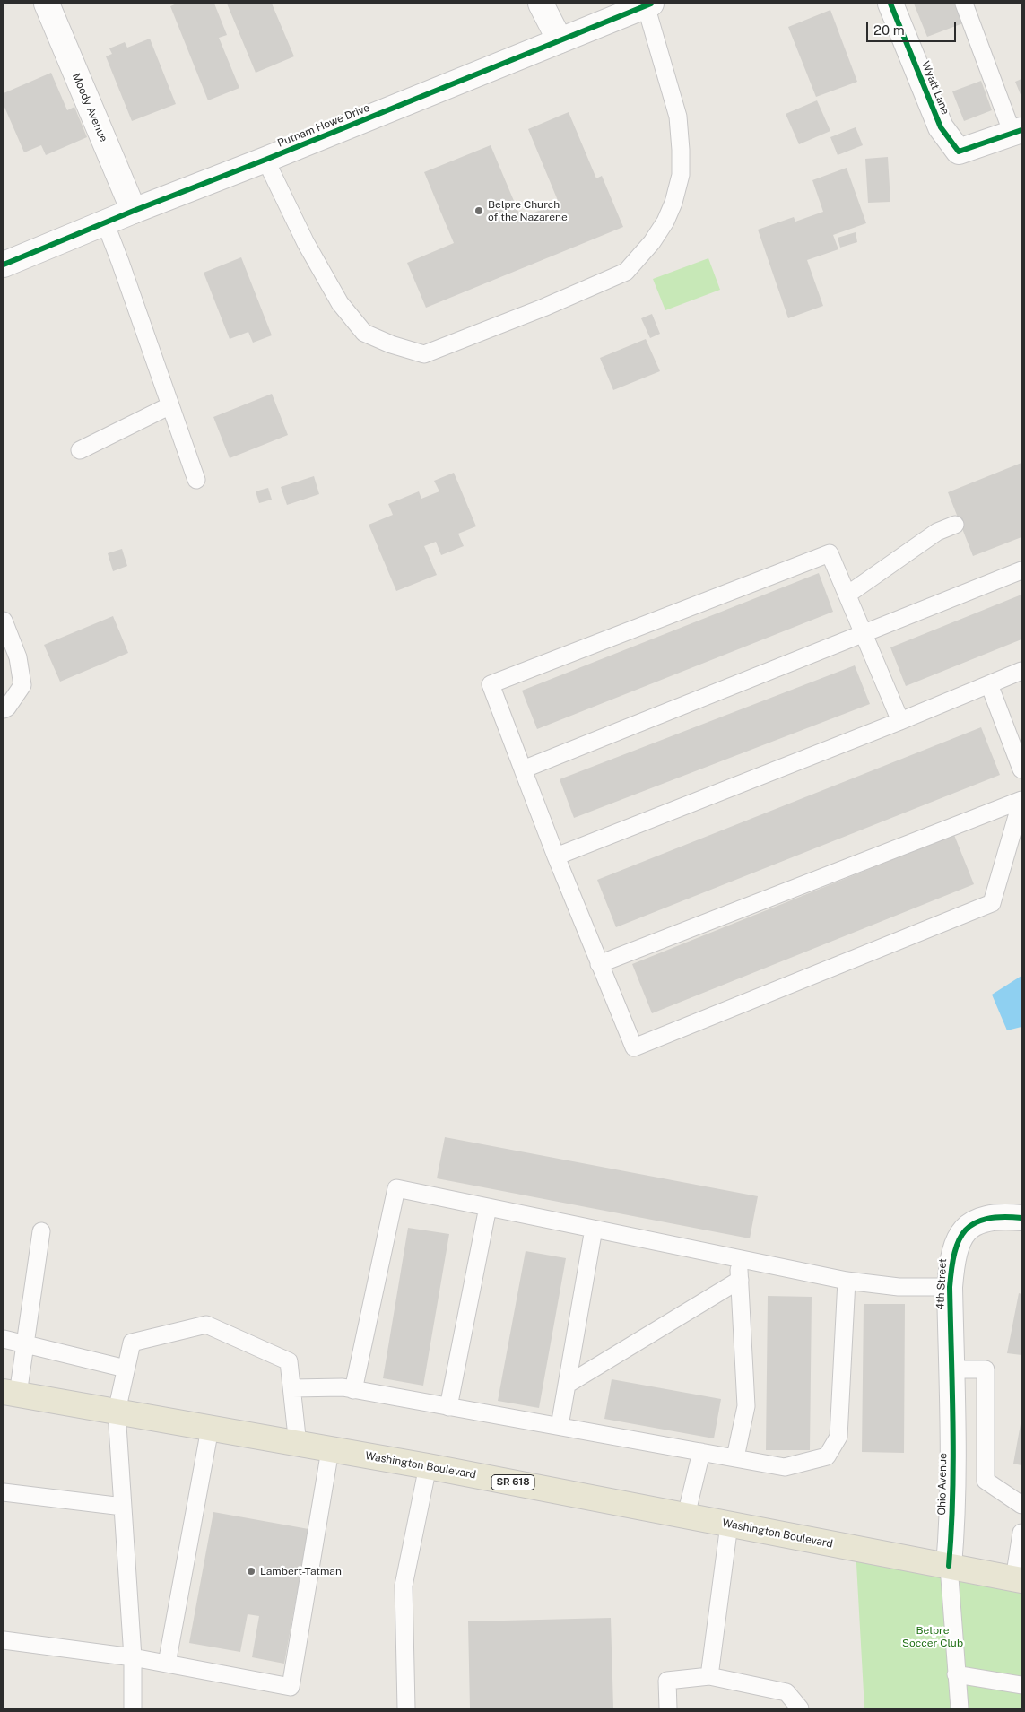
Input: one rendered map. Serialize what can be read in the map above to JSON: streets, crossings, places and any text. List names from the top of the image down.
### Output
{
  "streets": {
    "main road": ["Washington Boulevard", "SR 618"],
    "street": [
      "Wyatt Lane",
      "Moody Avenue",
      "Putnam Howe Drive",
      "4th Street",
      "Ohio Avenue"
    ]
  },
  "crossings": [
    ["Moody Avenue", "Putnam Howe Drive"],
    ["4th Street", "Ohio Avenue"],
    ["Washington Boulevard", "Ohio Avenue"]
  ],
  "parks": ["Belpre Soccer Club"],
  "places": ["Belpre Church of the Nazarene", "Lambert-Tatman"],
  "scale_bar": "20 m"
}
